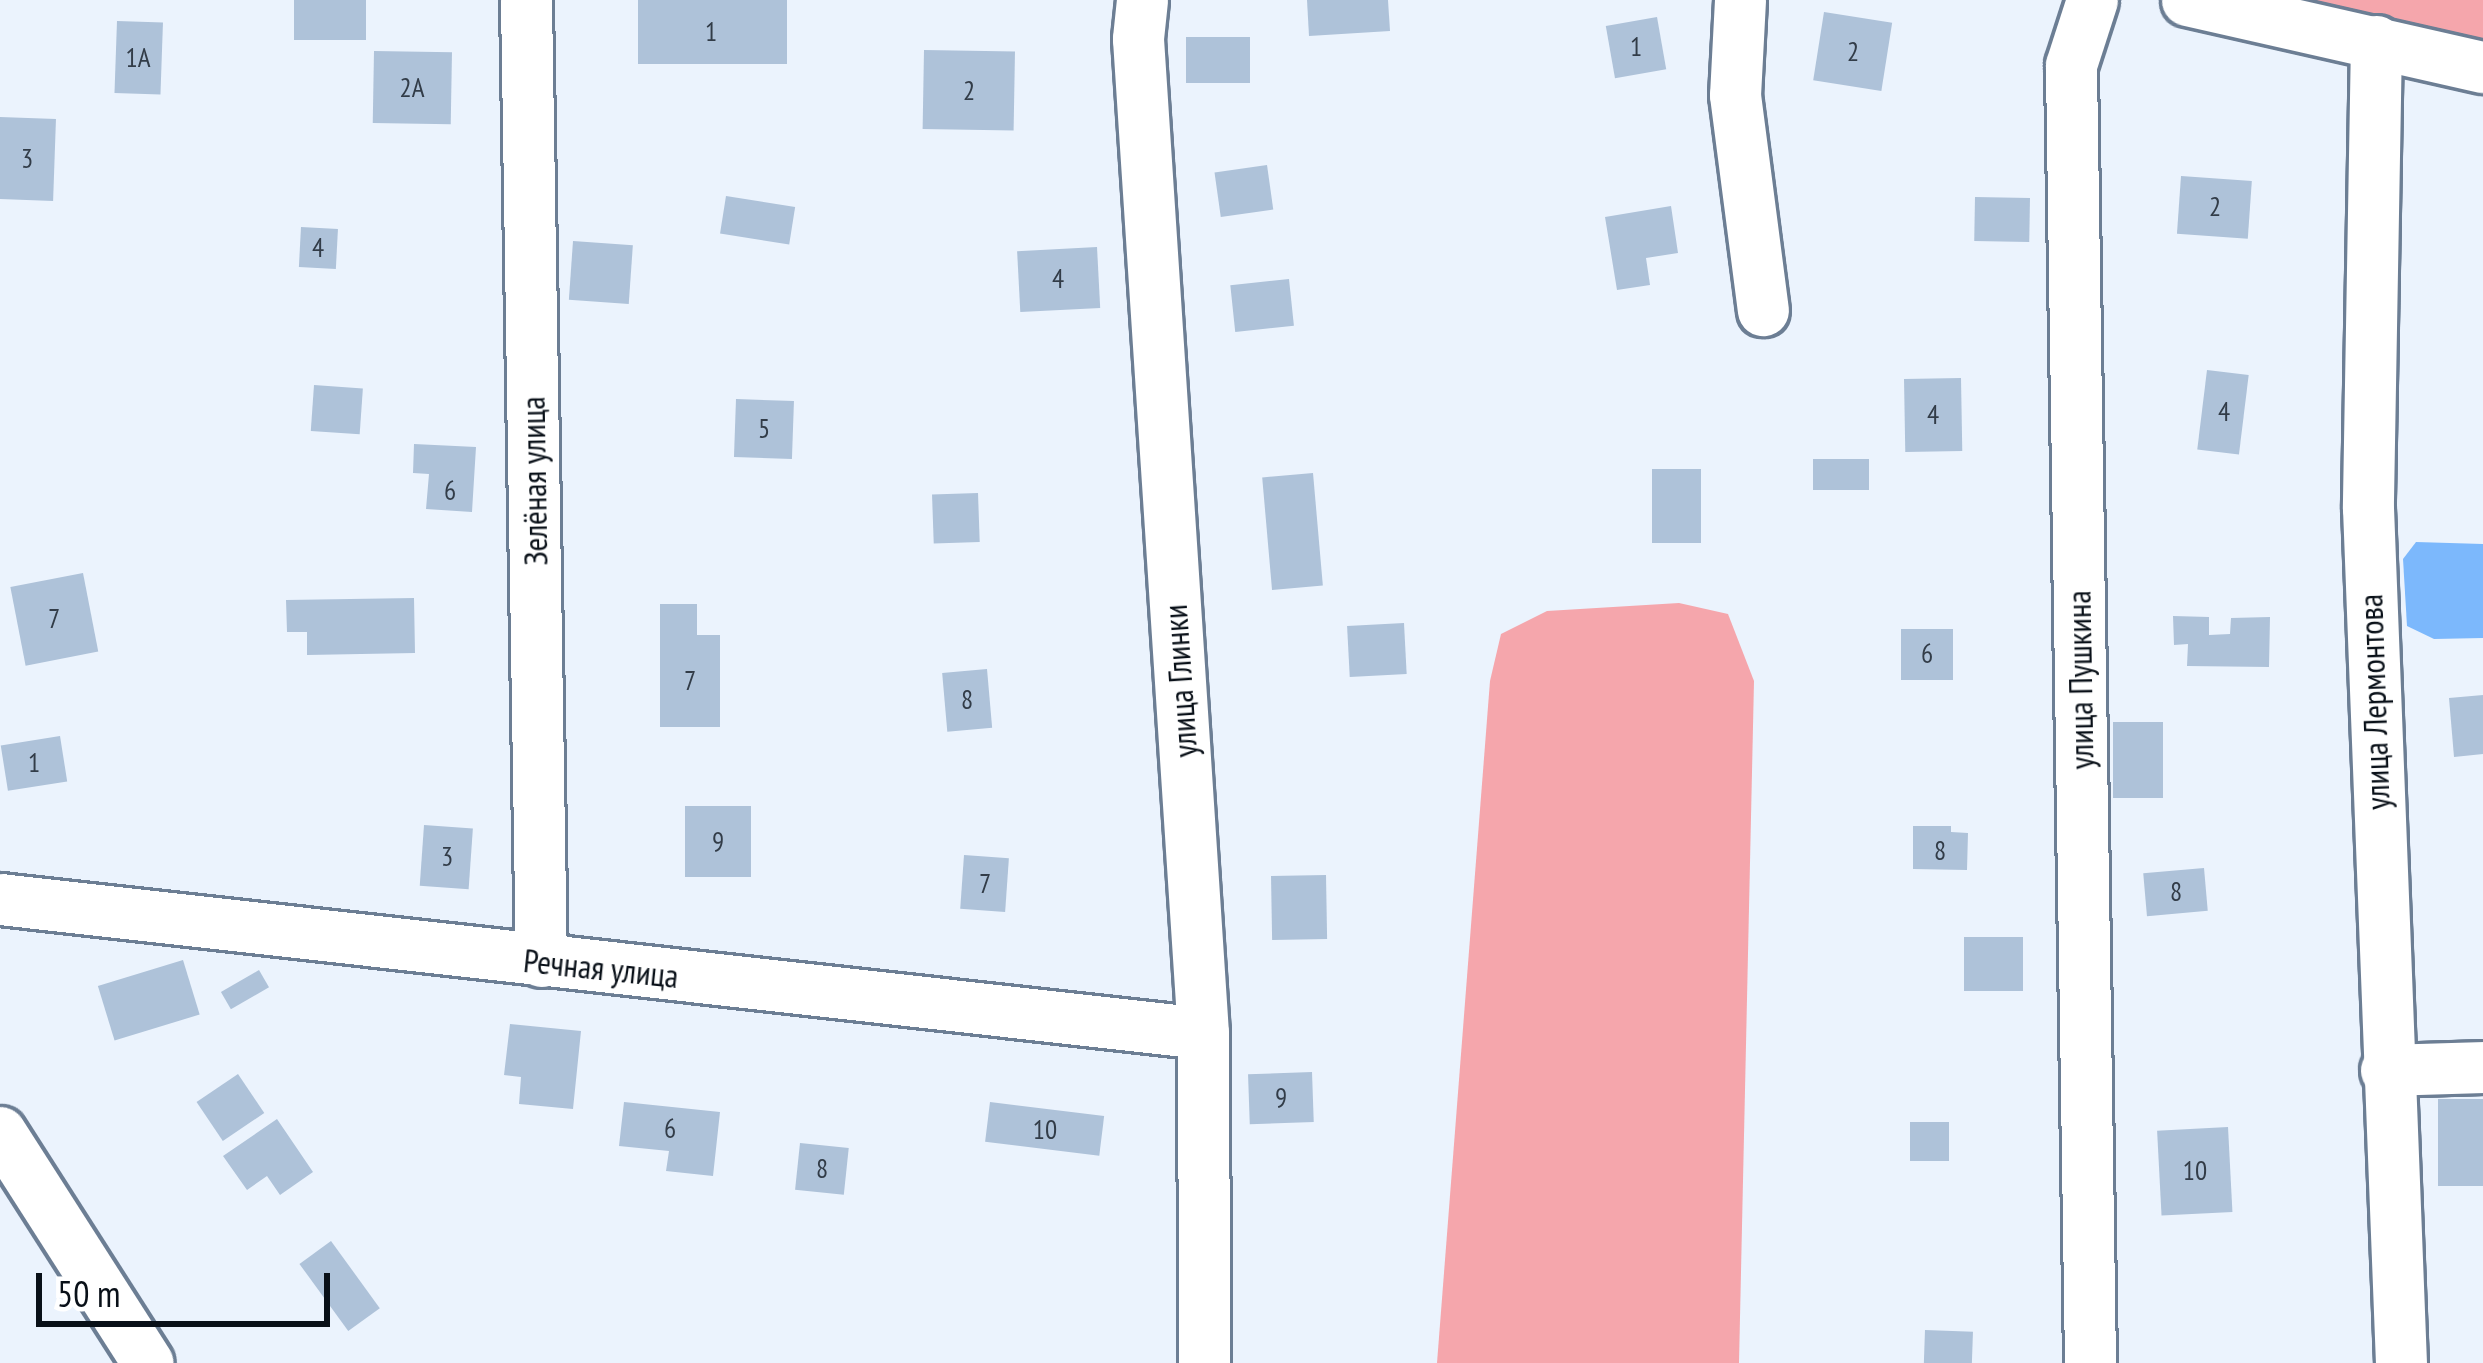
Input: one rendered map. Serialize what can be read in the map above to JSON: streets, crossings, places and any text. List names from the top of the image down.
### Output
{
  "streets": {
    "street": [
      "Зелёная улица",
      "улица Пушкина",
      "улица Глинки",
      "улица Лермонтова",
      "Речная улица"
    ]
  },
  "crossings": [
    ["Зелёная улица", "Речная улица"],
    ["улица Глинки", "Речная улица"]
  ],
  "house_numbers": [
    "1",
    "1",
    "2",
    "1А",
    "2А",
    "2",
    "3",
    "2",
    "4",
    "4",
    "4",
    "4",
    "5",
    "6",
    "7",
    "6",
    "7",
    "8",
    "1",
    "9",
    "8",
    "3",
    "7",
    "8",
    "9",
    "6",
    "10",
    "8",
    "10"
  ],
  "scale_bar": "50 m"
}
